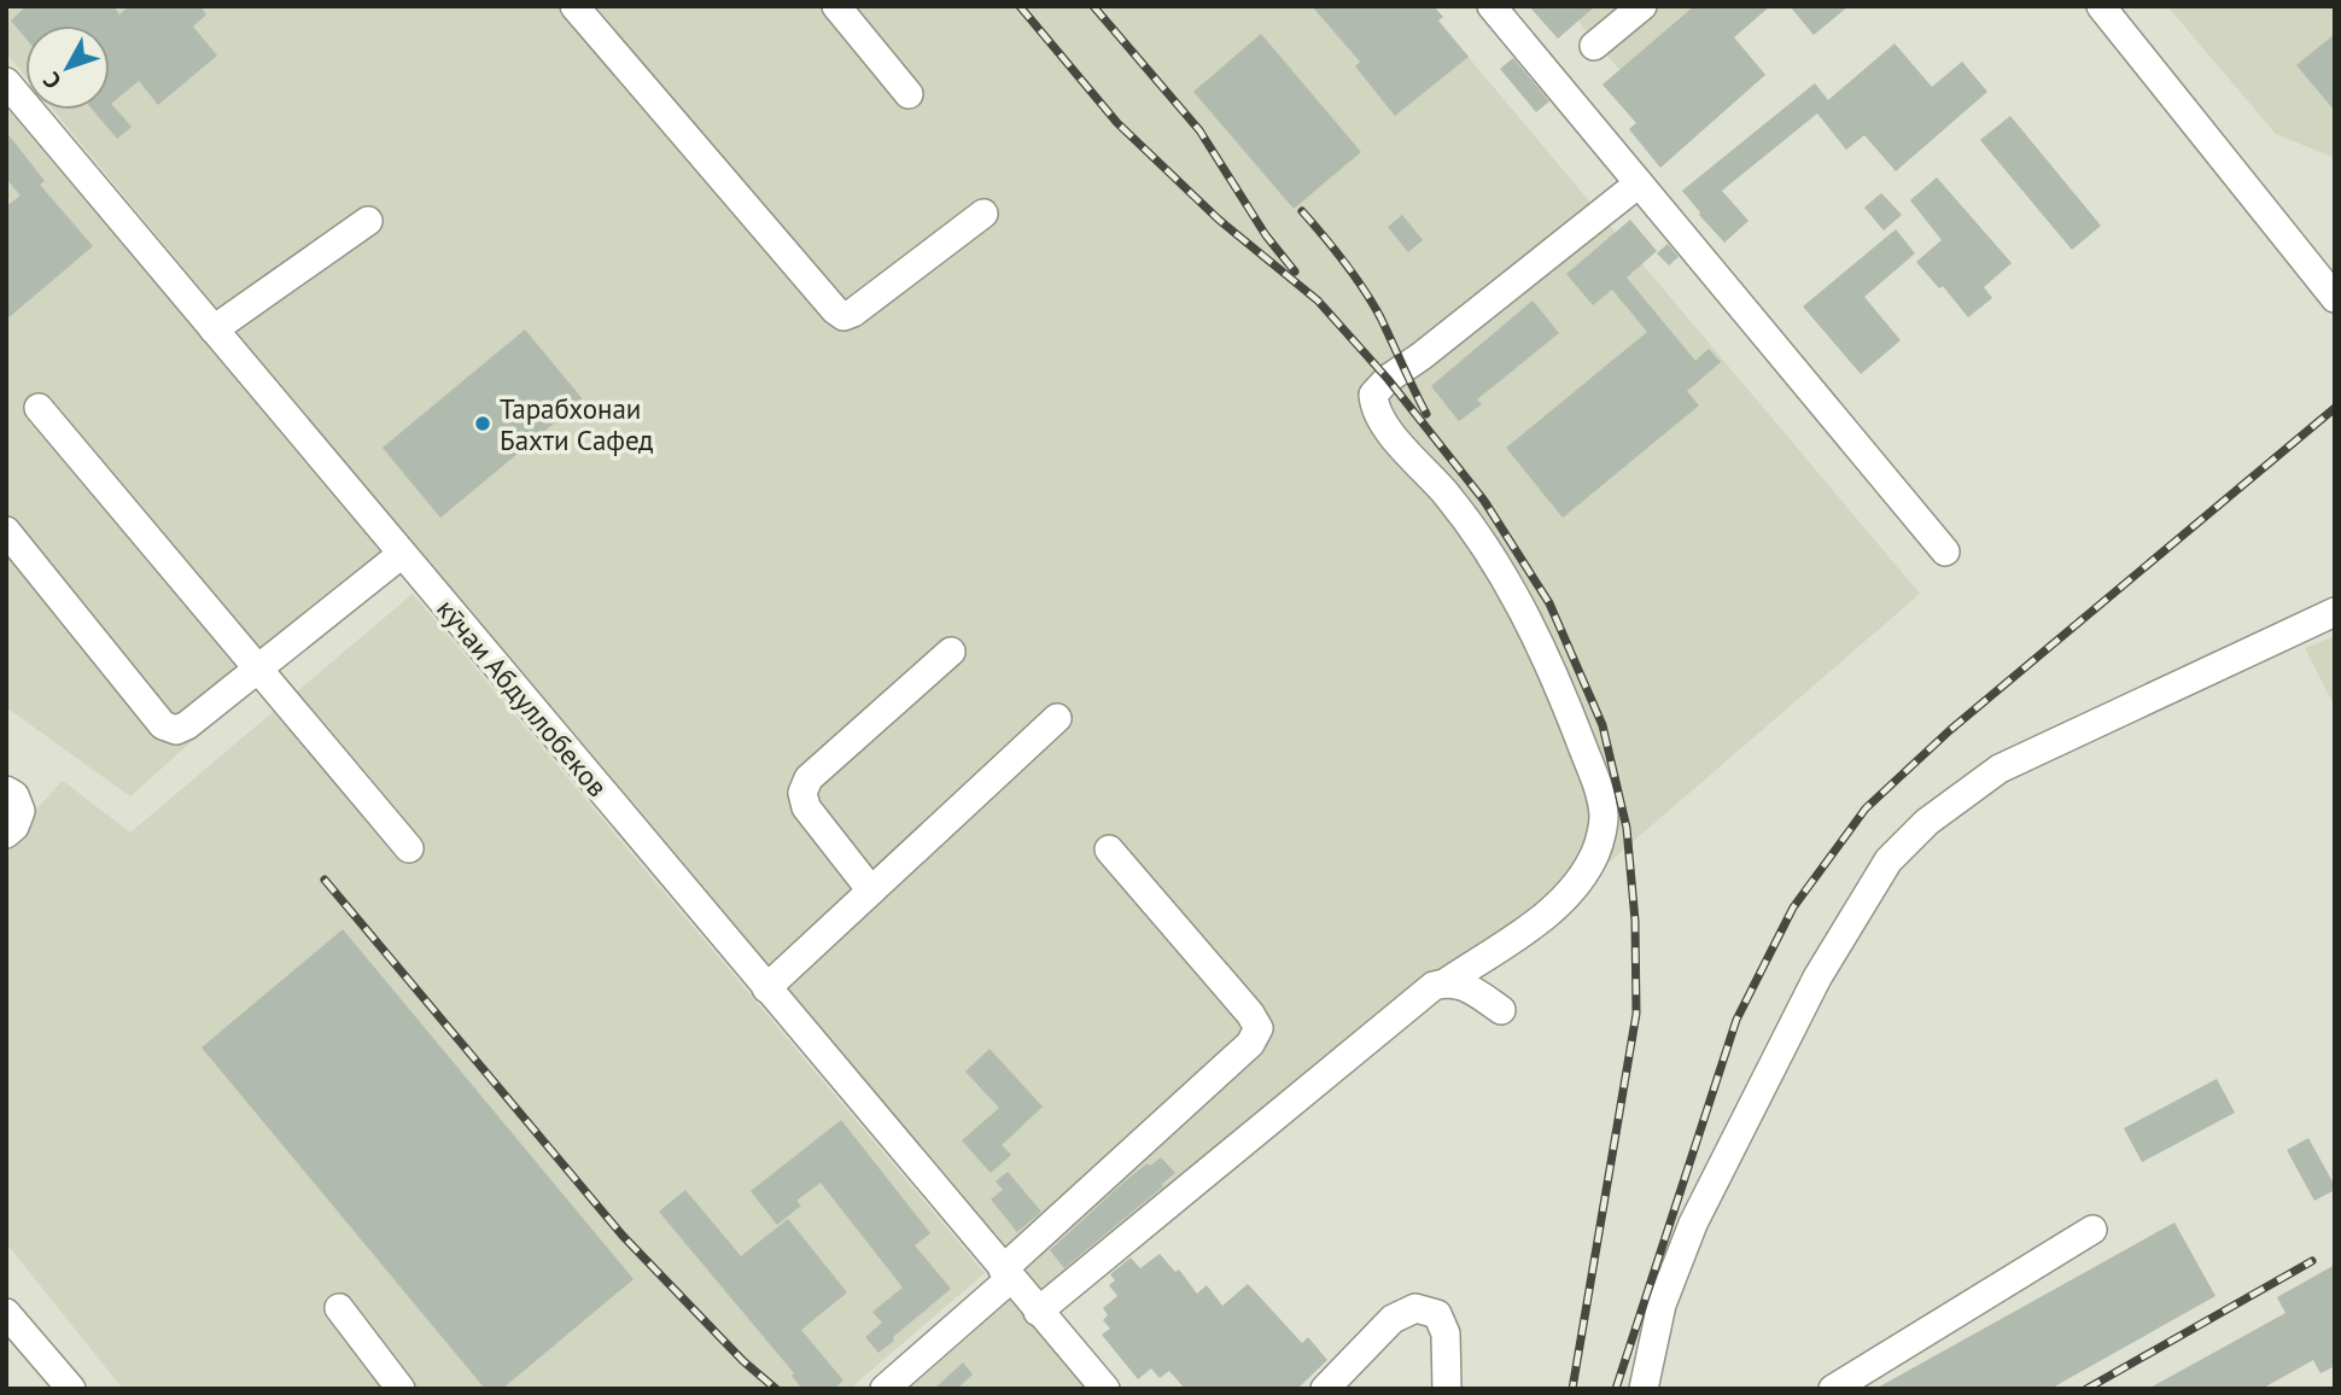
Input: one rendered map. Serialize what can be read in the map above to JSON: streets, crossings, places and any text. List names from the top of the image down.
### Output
{
  "streets": {
    "street": ["кӯчаи Абдуллобеков"]
  },
  "places": ["Тарабхонаи Бахти Сафед"],
  "north": "bottom left"
}
